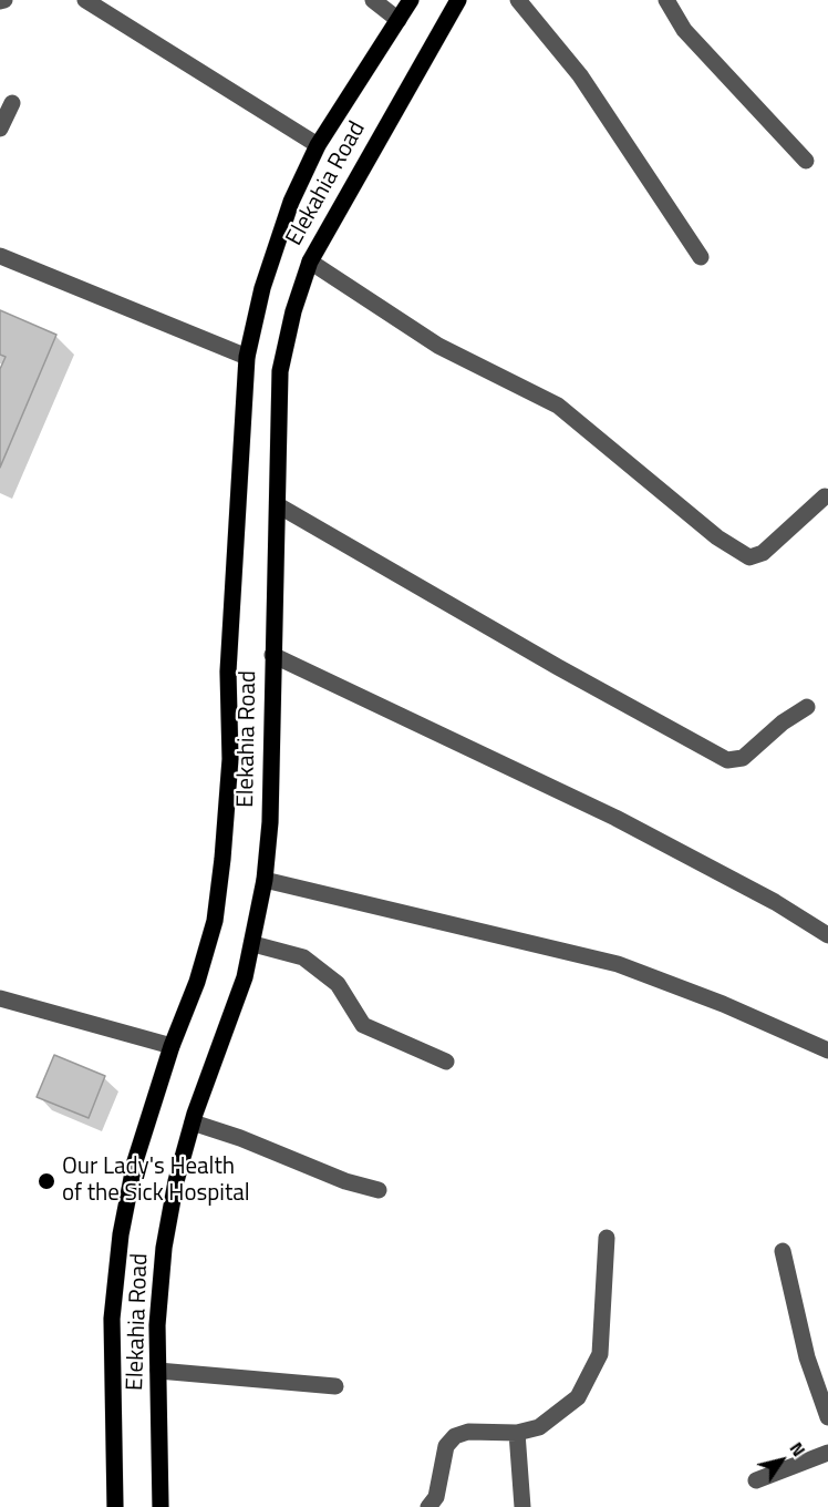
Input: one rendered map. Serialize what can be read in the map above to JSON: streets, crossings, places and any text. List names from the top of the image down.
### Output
{
  "streets": {
    "main road": ["Elekahia Road"]
  },
  "places": ["Our Lady's Health of the Sick Hospital"],
  "north": "top right"
}
